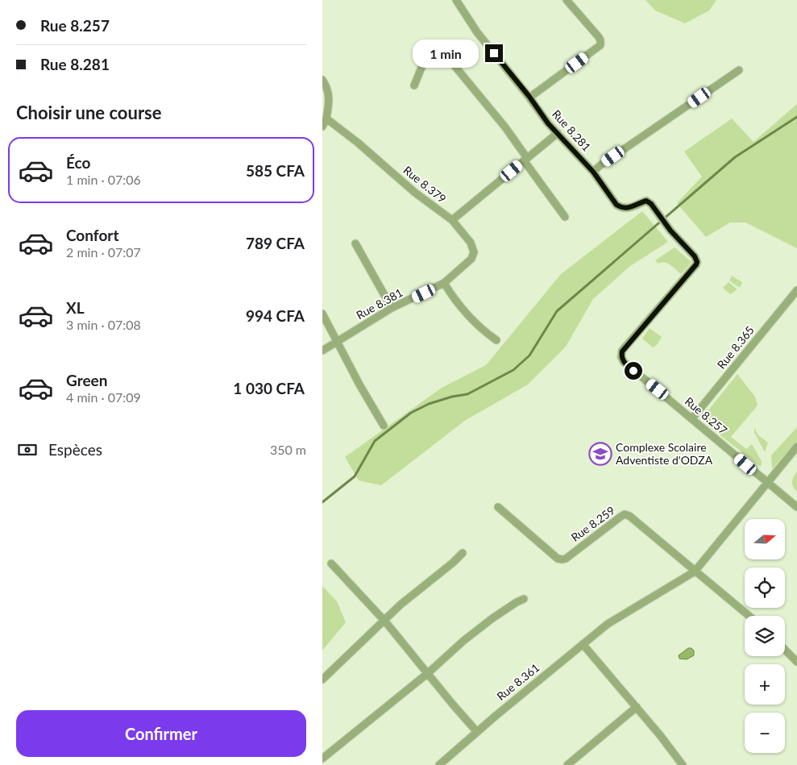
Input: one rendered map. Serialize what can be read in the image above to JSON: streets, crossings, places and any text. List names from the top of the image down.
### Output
{
  "streets": {
    "street": [
      "Rue 8.281",
      "Rue 8.379",
      "Rue 8.381",
      "Rue 8.365",
      "Rue 8.257",
      "Rue 8.259",
      "Rue 8.361"
    ]
  },
  "crossings": [
    ["Rue 8.281", "Rue 8.257"],
    ["Rue 8.379", "Rue 8.381"],
    ["Rue 8.365", "Rue 8.257"],
    ["Rue 8.257", "Rue 8.361"],
    ["Rue 8.259", "Rue 8.361"]
  ],
  "places": {
    "school or university": ["Complexe Scolaire Adventiste d'ODZA"]
  },
  "north": "right",
  "page": {
    "banner": ["Rue 8.257", "Rue 8.281"],
    "bubble": "1 min",
    "heading": "Choisir une course",
    "list": [
      {
        "name": "Éco",
        "note": "1 min · 07:06",
        "value": "585 CFA"
      },
      {
        "name": "Confort",
        "note": "2 min · 07:07",
        "value": "789 CFA"
      },
      {
        "name": "XL",
        "note": "3 min · 07:08",
        "value": "994 CFA"
      },
      {
        "name": "Green",
        "note": "4 min · 07:09",
        "value": "1 030 CFA"
      }
    ],
    "pay": ["Espèces", "350 m"],
    "map_buttons": ["+", "−"],
    "buttons": "Confirmer"
  }
}
